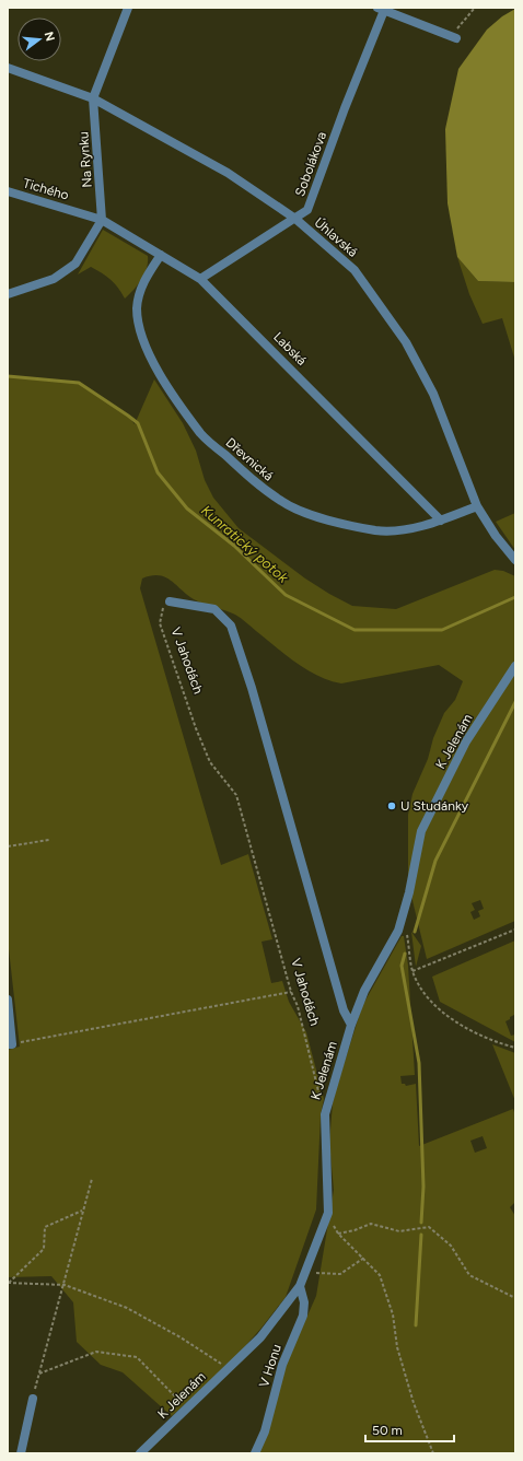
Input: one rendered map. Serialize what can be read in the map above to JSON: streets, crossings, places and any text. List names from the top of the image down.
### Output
{
  "streets": {
    "street": [
      "Na Rynku",
      "Sobolákova",
      "Tichého",
      "Úhlavská",
      "Labská",
      "Dřevnická",
      "K Jelenám",
      "V Honu"
    ],
    "path": ["V Jahodách"]
  },
  "crossings": [
    ["Na Rynku", "Tichého"],
    ["Na Rynku", "Úhlavská"],
    ["Na Rynku", "Labská"],
    ["Sobolákova", "Úhlavská"],
    ["Sobolákova", "Labská"],
    ["Tichého", "Labská"],
    ["Úhlavská", "Dřevnická"],
    ["Labská", "Dřevnická"],
    ["V Jahodách", "K Jelenám"],
    ["K Jelenám", "V Honu"]
  ],
  "water": ["Kunratický potok"],
  "places": ["U Studánky"],
  "scale_bar": "50 m",
  "north": "right"
}
